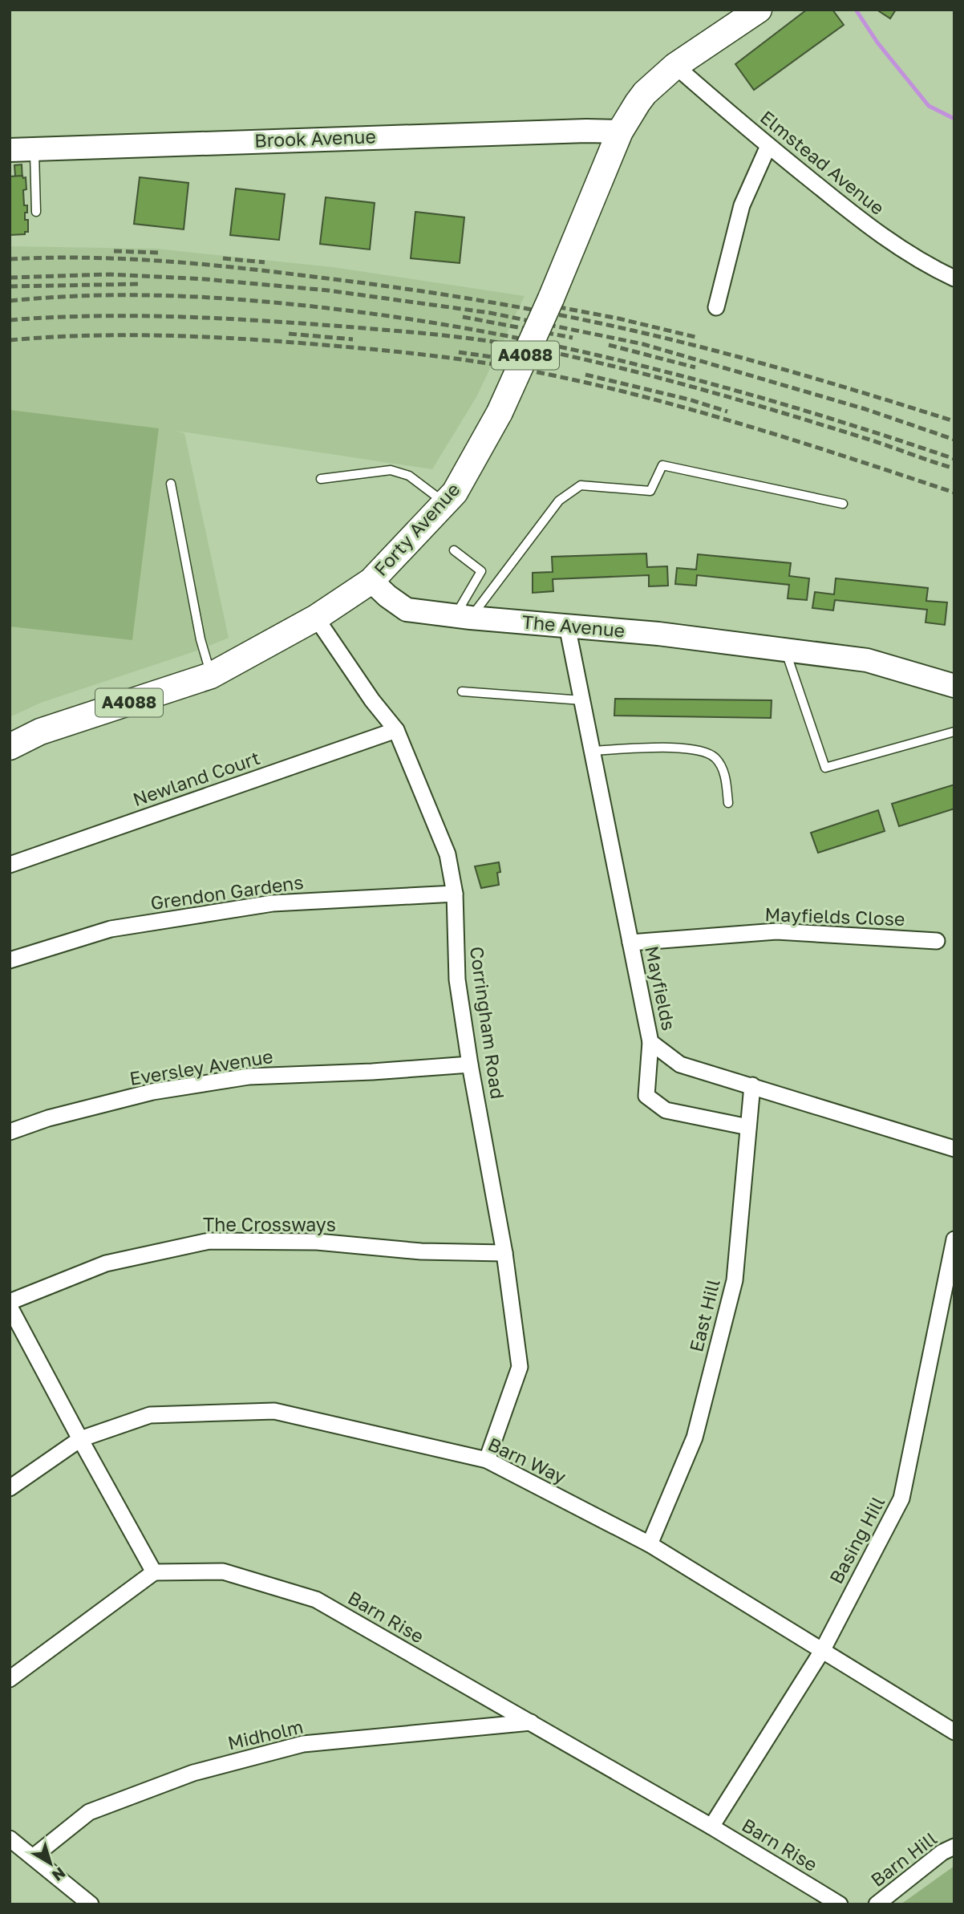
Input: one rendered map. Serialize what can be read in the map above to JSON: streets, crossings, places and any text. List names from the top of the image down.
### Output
{
  "streets": {
    "main road": ["A4088", "Forty Avenue"],
    "street": [
      "Brook Avenue",
      "Elmstead Avenue",
      "The Avenue",
      "Newland Court",
      "Grendon Gardens",
      "Mayfields Close",
      "Mayfields",
      "Corringham Road",
      "Eversley Avenue",
      "The Crossways",
      "East Hill",
      "Barn Way",
      "Basing Hill",
      "Barn Rise",
      "Midholm",
      "Barn Hill"
    ]
  },
  "crossings": [
    ["Brook Avenue", "Forty Avenue"],
    ["Elmstead Avenue", "Forty Avenue"],
    ["Forty Avenue", "The Avenue"],
    ["Forty Avenue", "Corringham Road"],
    ["The Avenue", "Mayfields"],
    ["Newland Court", "Corringham Road"],
    ["Grendon Gardens", "Corringham Road"],
    ["Mayfields Close", "Mayfields"],
    ["Mayfields", "East Hill"],
    ["Corringham Road", "Eversley Avenue"],
    ["Corringham Road", "The Crossways"],
    ["Corringham Road", "Barn Way"],
    ["East Hill", "Barn Way"],
    ["Barn Way", "Basing Hill"],
    ["Basing Hill", "Barn Rise"],
    ["Barn Rise", "Midholm"]
  ],
  "north": "bottom right"
}
